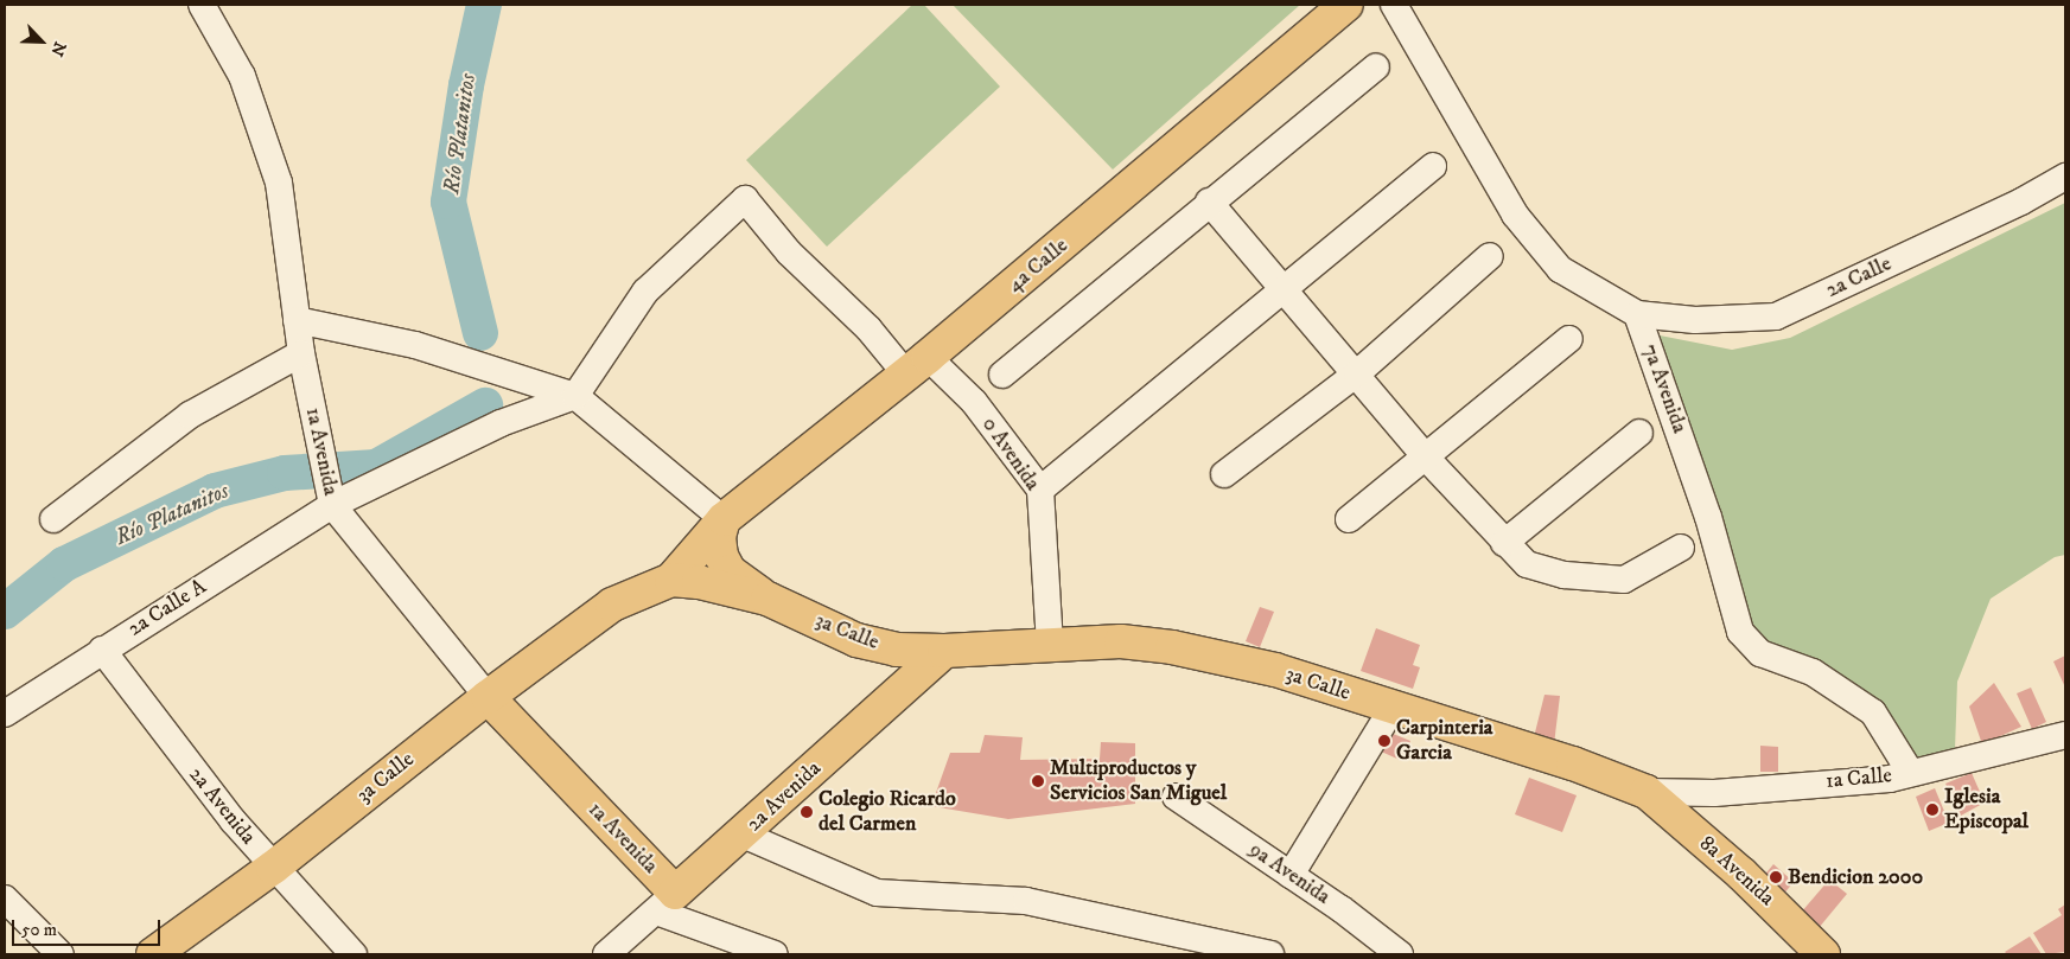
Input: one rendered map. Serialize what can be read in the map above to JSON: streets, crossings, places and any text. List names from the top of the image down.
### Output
{
  "streets": {
    "main road": [
      "4a Calle",
      "1a Avenida",
      "3a Calle",
      "2a Avenida",
      "8a Avenida"
    ],
    "street": [
      "2a Calle",
      "7a Avenida",
      "0 Avenida",
      "2a Calle A",
      "1a Calle",
      "9a Avenida"
    ]
  },
  "crossings": [
    ["4a Calle", "0 Avenida"],
    ["4a Calle", "3a Calle"],
    ["2a Calle", "7a Avenida"],
    ["7a Avenida", "1a Calle"],
    ["1a Avenida", "2a Calle A"],
    ["1a Avenida", "3a Calle"],
    ["1a Avenida", "2a Avenida"],
    ["0 Avenida", "2a Calle A"],
    ["0 Avenida", "3a Calle"],
    ["2a Calle A", "2a Avenida"],
    ["3a Calle", "1a Calle"],
    ["3a Calle", "2a Avenida"],
    ["3a Calle", "8a Avenida"],
    ["1a Calle", "8a Avenida"]
  ],
  "water": ["Río Platanitos"],
  "places": [
    "Carpinteria Garcia",
    "Multiproductos y Servicios San Miguel",
    "Iglesia Episcopal",
    "Colegio Ricardo del Carmen",
    "Bendicion 2000"
  ],
  "scale_bar": "50 m",
  "north": "bottom right"
}
